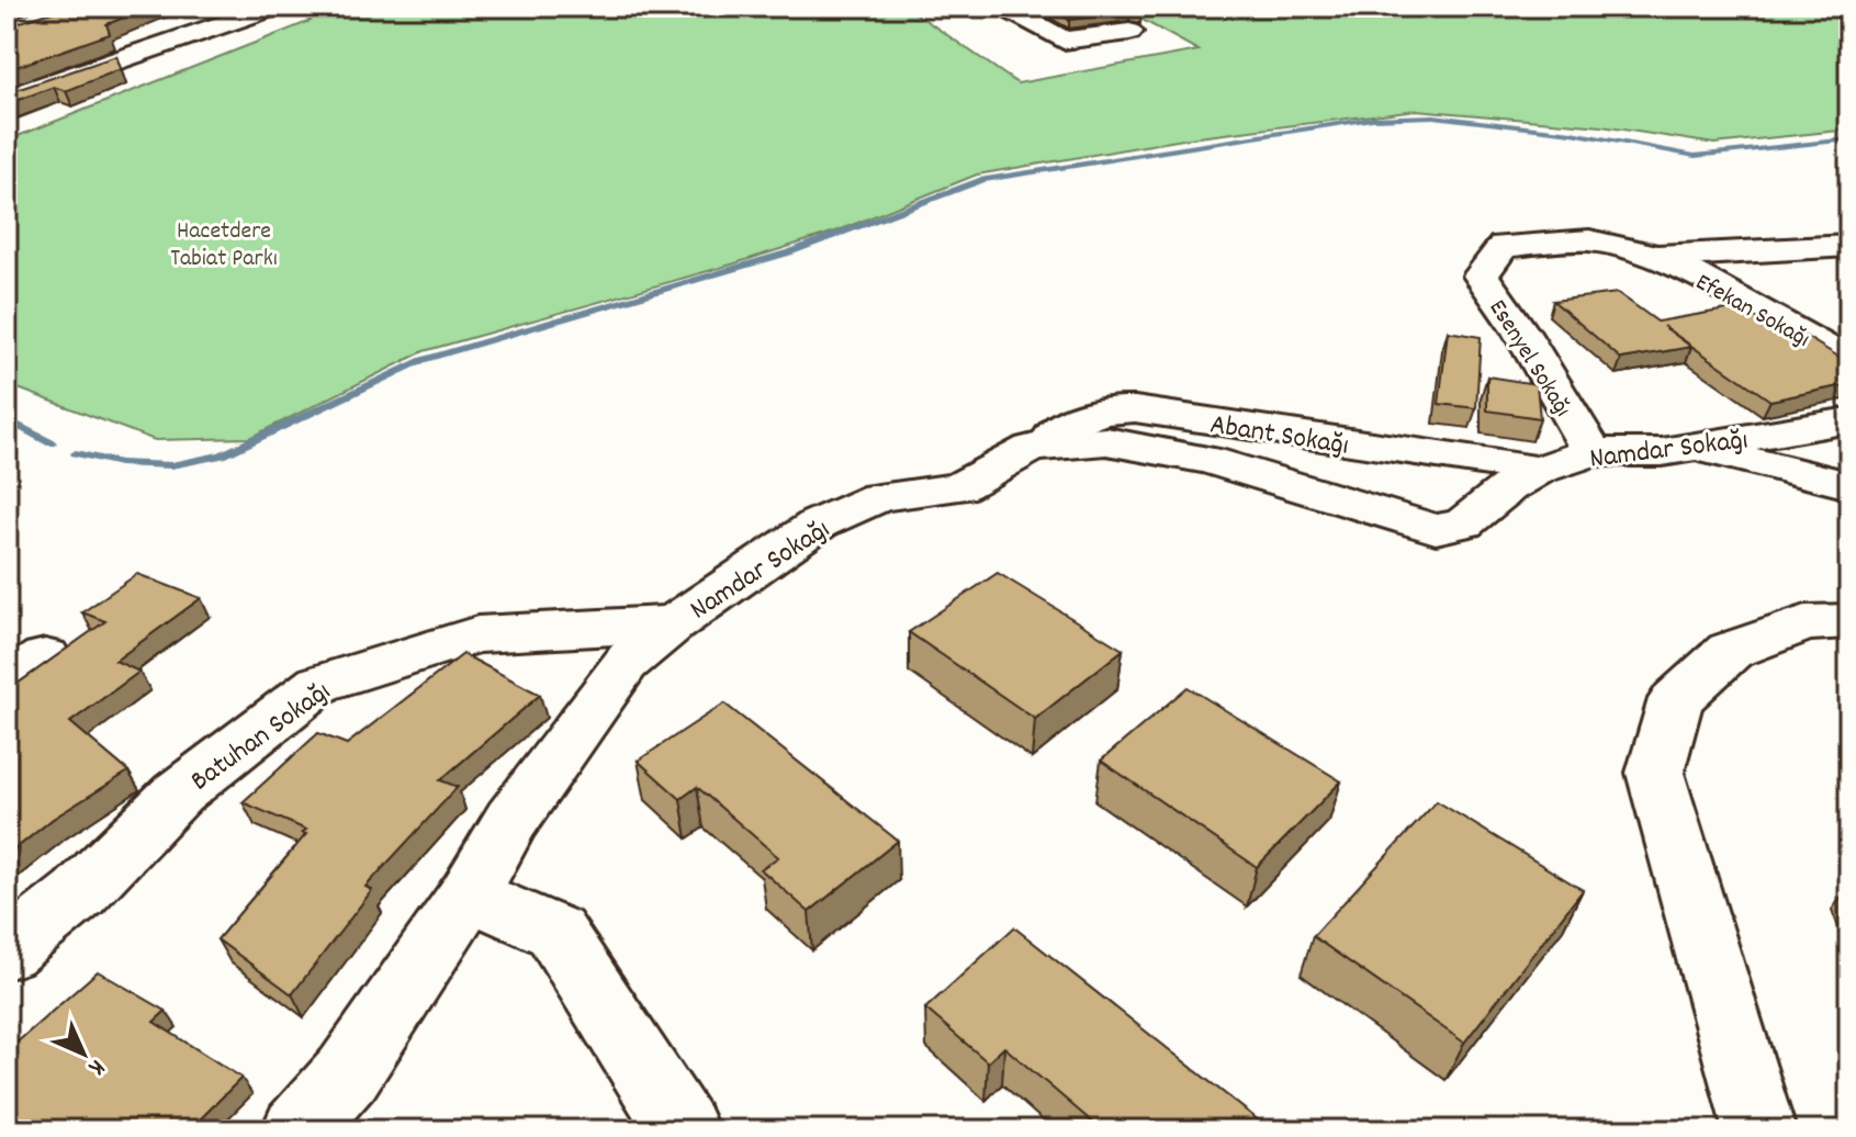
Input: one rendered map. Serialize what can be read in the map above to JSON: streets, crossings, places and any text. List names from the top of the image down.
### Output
{
  "streets": {
    "street": [
      "Efekan Sokağı",
      "Esenyel Sokağı",
      "Abant Sokağı",
      "Namdar Sokağı",
      "Batuhan Sokağı"
    ]
  },
  "crossings": [
    ["Efekan Sokağı", "Esenyel Sokağı"],
    ["Esenyel Sokağı", "Namdar Sokağı"],
    ["Abant Sokağı", "Namdar Sokağı"],
    ["Namdar Sokağı", "Batuhan Sokağı"]
  ],
  "parks": ["Hacetdere Tabiat Parkı"],
  "north": "bottom right"
}
